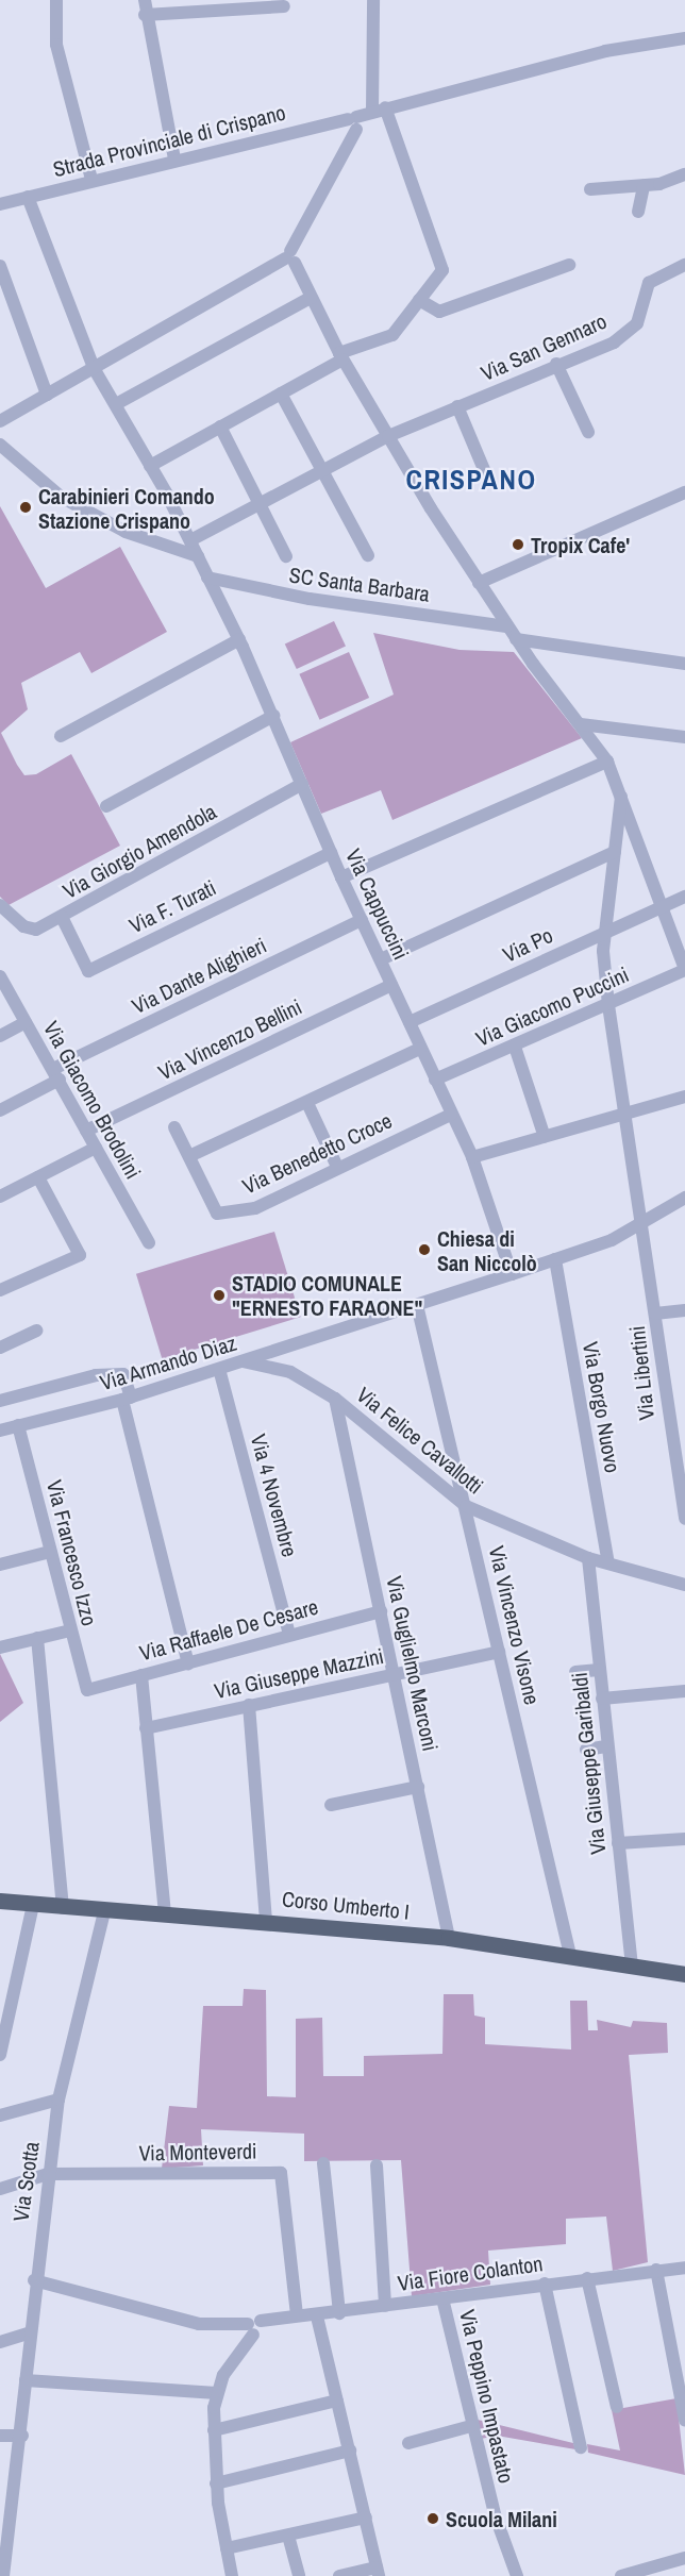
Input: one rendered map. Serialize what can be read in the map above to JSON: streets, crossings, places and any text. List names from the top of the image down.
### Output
{
  "streets": {
    "main road": ["Corso Umberto I"],
    "street": [
      "Strada Provinciale di Crispano",
      "Via San Gennaro",
      "SC Santa Barbara",
      "Via Giorgio Amendola",
      "Via Cappuccini",
      "Via F. Turati",
      "Via Po",
      "Via Dante Alighieri",
      "Via Giacomo Puccini",
      "Via Vincenzo Bellini",
      "Via Giacomo Brodolini",
      "Via Benedetto Croce",
      "Via Armando Diaz",
      "Via Libertini",
      "Via Borgo Nuovo",
      "Via Felice Cavallotti",
      "Via 4 Novembre",
      "Via Francesco Izzo",
      "Via Vincenzo Visone",
      "Via Raffaele De Cesare",
      "Via Guglielmo Marconi",
      "Via Giuseppe Mazzini",
      "Via Giuseppe Garibaldi",
      "Via Monteverdi",
      "Via Scotta",
      "Via Fiore Colanton",
      "Via Peppino Impastato"
    ]
  },
  "crossings": [
    ["Strada Provinciale di Crispano", "Via Cappuccini"],
    ["Via San Gennaro", "Via Cappuccini"],
    ["SC Santa Barbara", "Via Cappuccini"],
    ["Via Giorgio Amendola", "Via Cappuccini"],
    ["Via Giorgio Amendola", "Via F. Turati"],
    ["Via Cappuccini", "Via F. Turati"],
    ["Via Cappuccini", "Via Po"],
    ["Via Cappuccini", "Via Dante Alighieri"],
    ["Via Cappuccini", "Via Giacomo Puccini"],
    ["Via Cappuccini", "Via Vincenzo Bellini"],
    ["Via Cappuccini", "Via Benedetto Croce"],
    ["Via Cappuccini", "Via Armando Diaz"],
    ["Via Po", "Via Libertini"],
    ["Via Dante Alighieri", "Via Giacomo Brodolini"],
    ["Via Giacomo Puccini", "Via Libertini"],
    ["Via Vincenzo Bellini", "Via Giacomo Brodolini"],
    ["Via Armando Diaz", "Via Libertini"],
    ["Via Armando Diaz", "Via Borgo Nuovo"],
    ["Via Armando Diaz", "Via Felice Cavallotti"],
    ["Via Armando Diaz", "Via 4 Novembre"],
    ["Via Armando Diaz", "Via Francesco Izzo"],
    ["Via Armando Diaz", "Via Vincenzo Visone"],
    ["Via Borgo Nuovo", "Via Felice Cavallotti"],
    ["Via Felice Cavallotti", "Via Vincenzo Visone"],
    ["Via Felice Cavallotti", "Via Guglielmo Marconi"],
    ["Via Felice Cavallotti", "Via Giuseppe Garibaldi"],
    ["Via 4 Novembre", "Via Raffaele De Cesare"],
    ["Via Francesco Izzo", "Via Raffaele De Cesare"],
    ["Via Vincenzo Visone", "Via Giuseppe Mazzini"],
    ["Via Vincenzo Visone", "Corso Umberto I"],
    ["Via Raffaele De Cesare", "Via Guglielmo Marconi"],
    ["Via Guglielmo Marconi", "Via Giuseppe Mazzini"],
    ["Via Guglielmo Marconi", "Corso Umberto I"],
    ["Via Giuseppe Garibaldi", "Corso Umberto I"],
    ["Corso Umberto I", "Via Scotta"],
    ["Via Monteverdi", "Via Scotta"],
    ["Via Monteverdi", "Via Fiore Colanton"],
    ["Via Fiore Colanton", "Via Peppino Impastato"]
  ],
  "districts": ["CRISPANO"],
  "places": [
    "Carabinieri Comando Stazione Crispano",
    "Tropix Cafe'",
    "Chiesa di San Niccolò",
    "STADIO COMUNALE \"ERNESTO FARAONE\"",
    "Scuola Milani"
  ]
}
